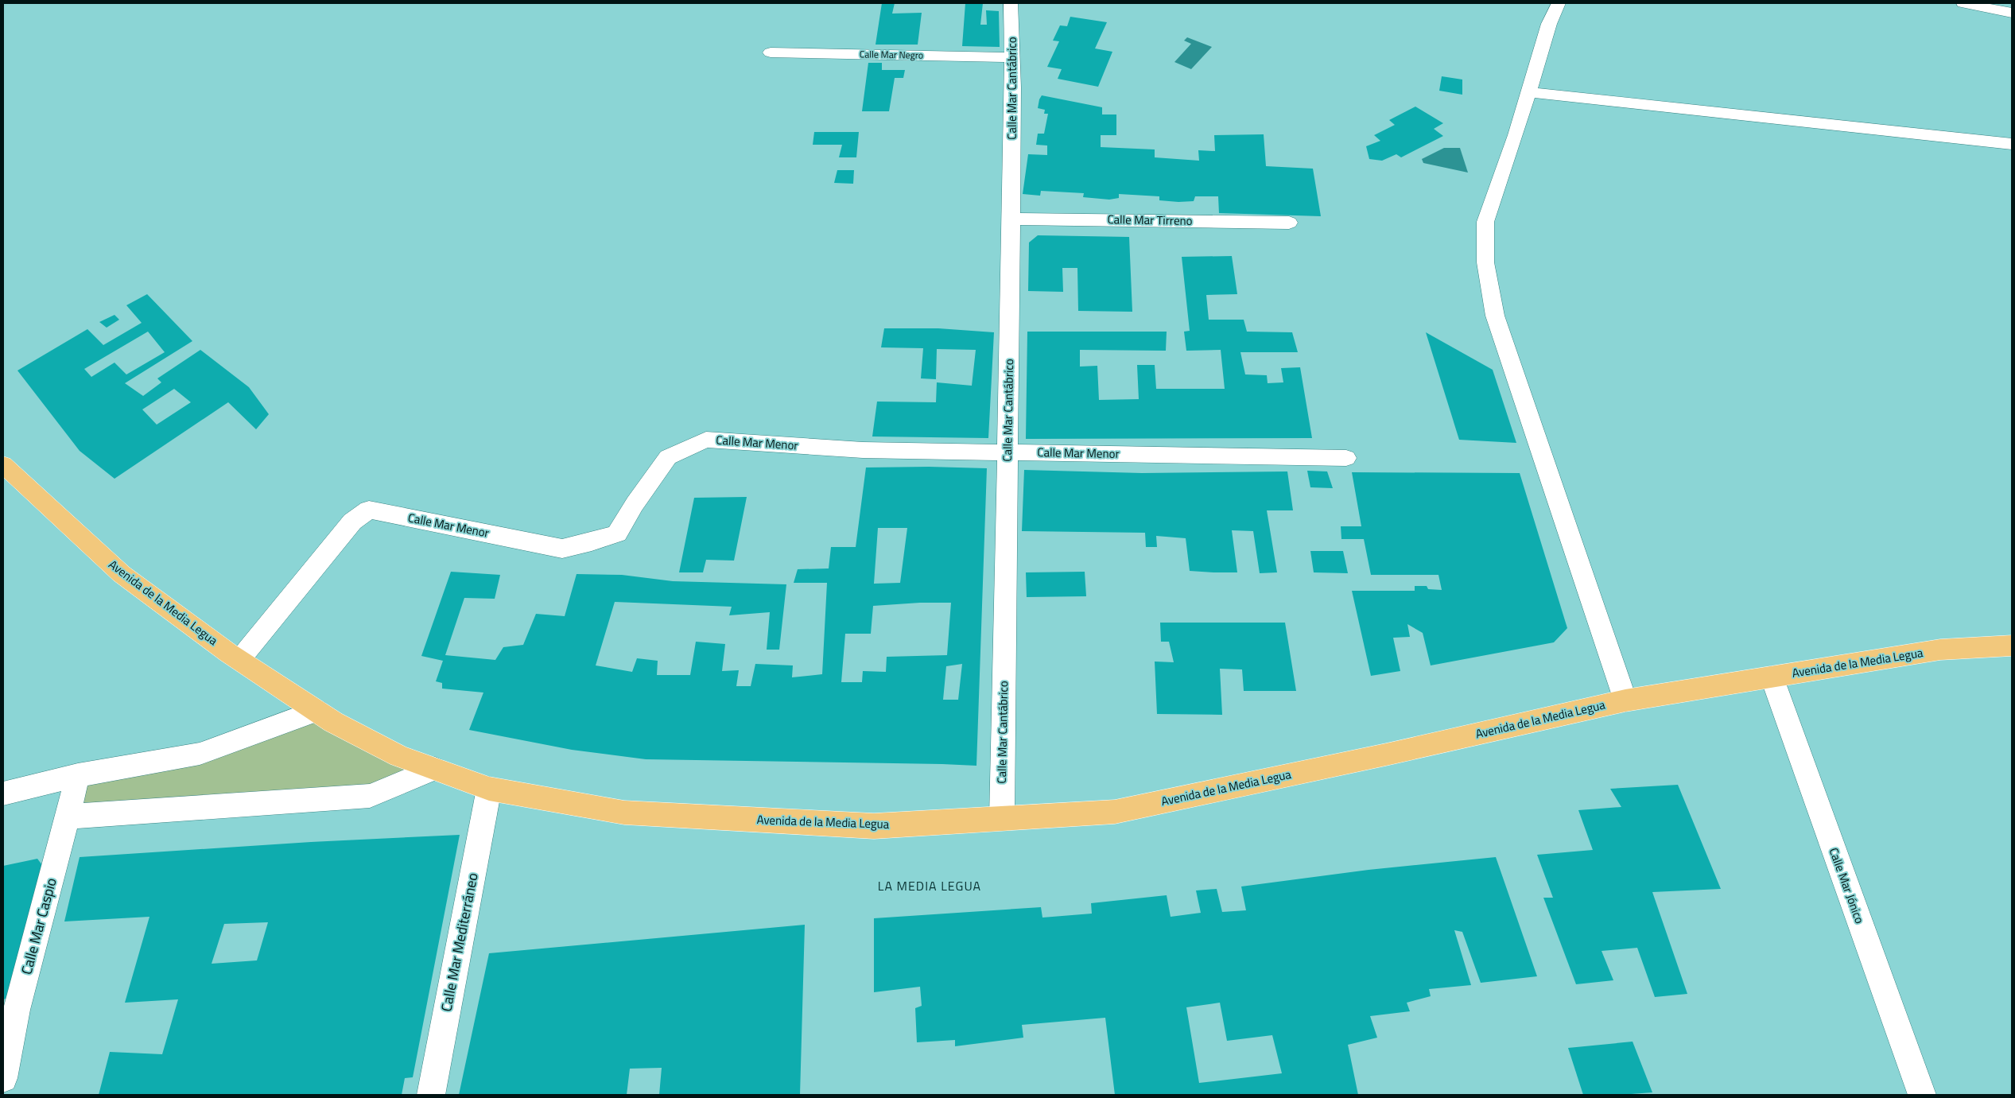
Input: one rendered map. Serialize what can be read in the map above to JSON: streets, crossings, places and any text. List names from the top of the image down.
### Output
{
  "streets": {
    "main road": ["Avenida de la Media Legua"],
    "street": [
      "Calle Mar Negro",
      "Calle Mar Cantábrico",
      "Calle Mar Tirreno",
      "Calle Mar Menor",
      "Calle Mar Jónico",
      "Calle Mar Caspio",
      "Calle Mar Mediterráneo"
    ]
  },
  "crossings": [
    ["Calle Mar Negro", "Calle Mar Cantábrico"],
    ["Calle Mar Cantábrico", "Calle Mar Tirreno"],
    ["Calle Mar Cantábrico", "Calle Mar Menor"],
    ["Calle Mar Cantábrico", "Avenida de la Media Legua"],
    ["Calle Mar Menor", "Avenida de la Media Legua"],
    ["Avenida de la Media Legua", "Calle Mar Jónico"],
    ["Avenida de la Media Legua", "Calle Mar Mediterráneo"]
  ],
  "districts": ["LA MEDIA LEGUA"]
}
